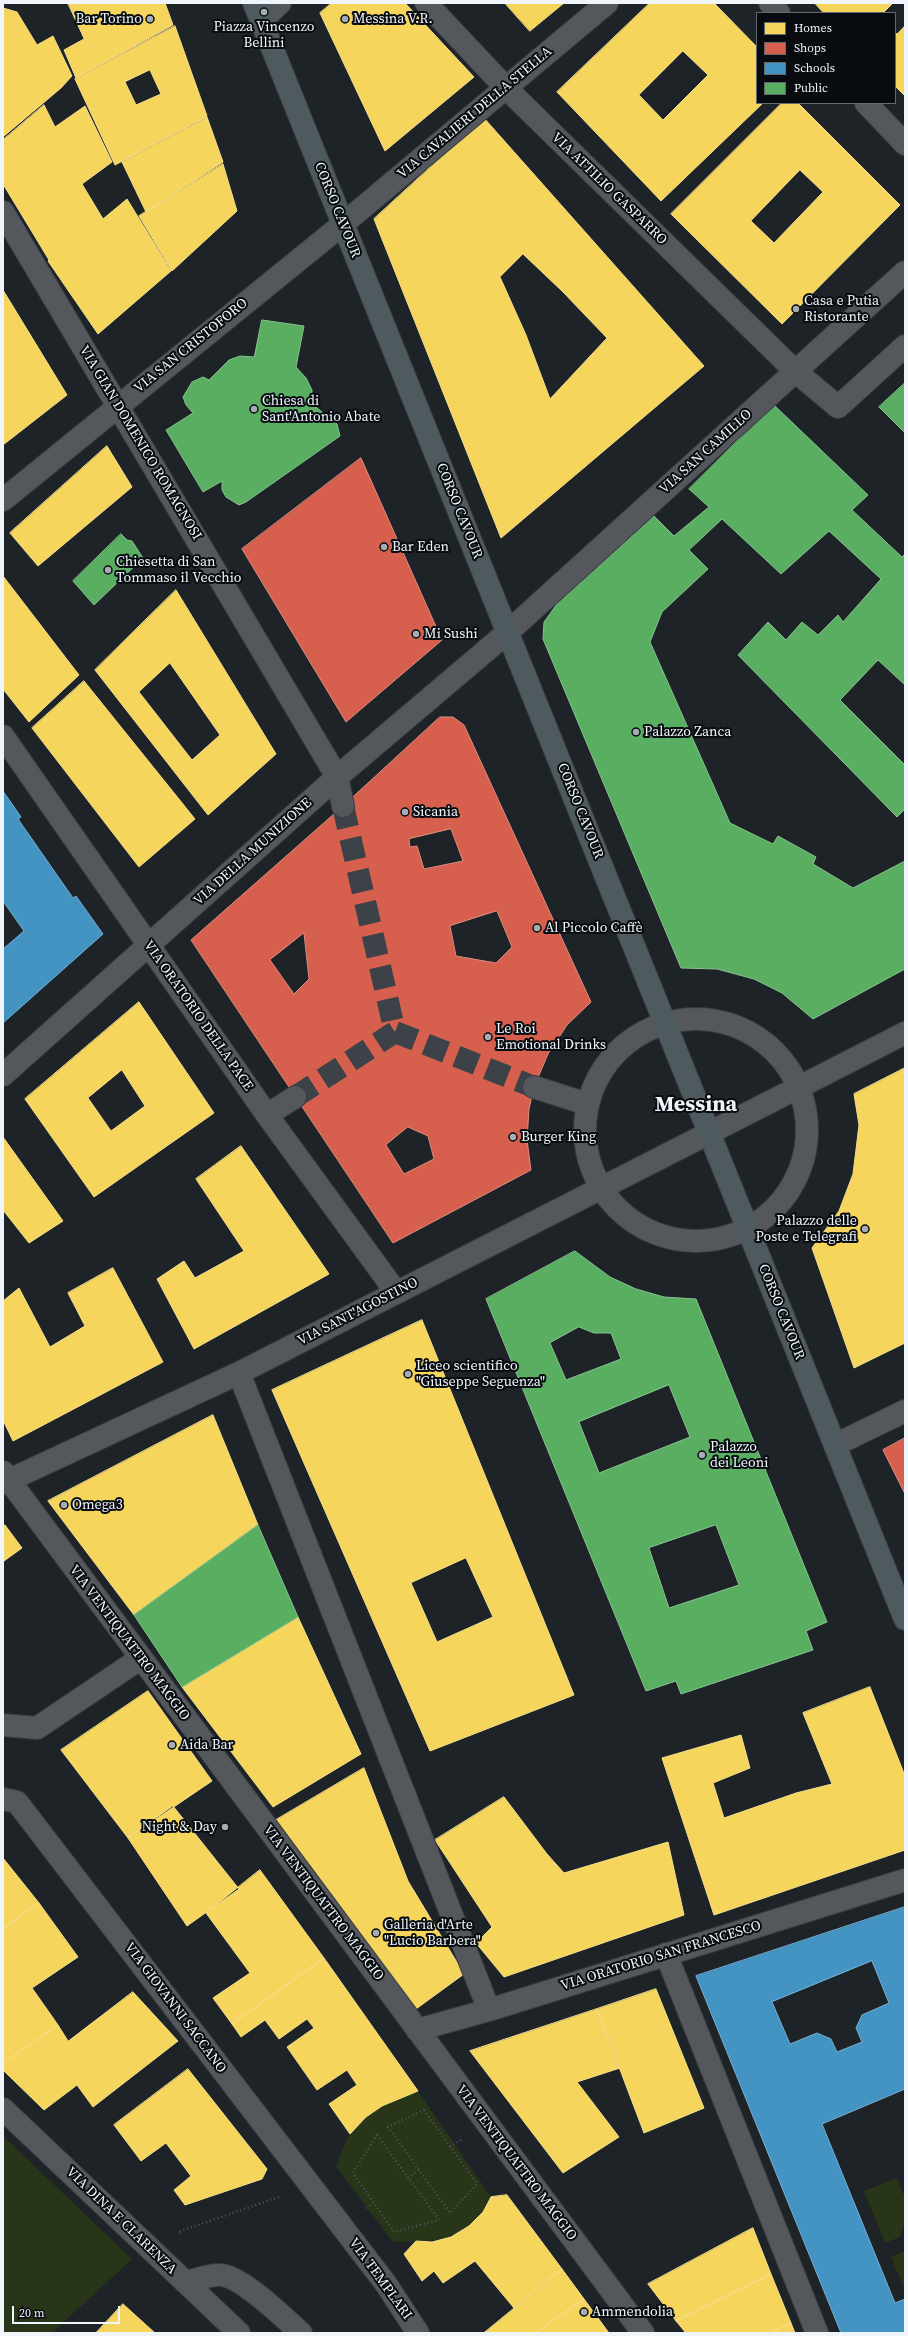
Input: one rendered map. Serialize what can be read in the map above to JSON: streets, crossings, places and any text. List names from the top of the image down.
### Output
{
  "streets": {
    "main road": ["CORSO CAVOUR"],
    "street": [
      "VIA CAVALIERI DELLA STELLA",
      "VIA ATTILIO GASPARRO",
      "VIA SAN CRISTOFORO",
      "VIA GIAN DOMENICO ROMAGNOSI",
      "VIA SAN CAMILLO",
      "VIA DELLA MUNIZIONE",
      "VIA ORATORIO DELLA PACE",
      "VIA SANT'AGOSTINO",
      "VIA VENTIQUATTRO MAGGIO",
      "VIA ORATORIO SAN FRANCESCO",
      "VIA GIOVANNI SACCANO",
      "VIA DINA E CLARENZA",
      "VIA TEMPLARI"
    ]
  },
  "crossings": [
    ["VIA CAVALIERI DELLA STELLA", "VIA ATTILIO GASPARRO"],
    ["VIA CAVALIERI DELLA STELLA", "CORSO CAVOUR"],
    ["VIA CAVALIERI DELLA STELLA", "VIA SAN CRISTOFORO"],
    ["VIA ATTILIO GASPARRO", "VIA SAN CAMILLO"],
    ["CORSO CAVOUR", "VIA SAN CRISTOFORO"],
    ["CORSO CAVOUR", "VIA SAN CAMILLO"],
    ["CORSO CAVOUR", "VIA DELLA MUNIZIONE"],
    ["CORSO CAVOUR", "VIA SANT'AGOSTINO"],
    ["VIA SAN CRISTOFORO", "VIA GIAN DOMENICO ROMAGNOSI"],
    ["VIA GIAN DOMENICO ROMAGNOSI", "VIA DELLA MUNIZIONE"],
    ["VIA SAN CAMILLO", "VIA DELLA MUNIZIONE"],
    ["VIA DELLA MUNIZIONE", "VIA ORATORIO DELLA PACE"],
    ["VIA ORATORIO DELLA PACE", "VIA SANT'AGOSTINO"],
    ["VIA SANT'AGOSTINO", "VIA VENTIQUATTRO MAGGIO"],
    ["VIA VENTIQUATTRO MAGGIO", "VIA ORATORIO SAN FRANCESCO"],
    ["VIA GIOVANNI SACCANO", "VIA TEMPLARI"]
  ],
  "districts": ["Messina"],
  "places": [
    "Piazza Vincenzo Bellini",
    "Bar Torino",
    "Messina V.R.",
    "Casa e Putia Ristorante",
    "Chiesa di Sant'Antonio Abate",
    "Bar Eden",
    "Chiesetta di San Tommaso il Vecchio",
    "Mi Sushi",
    "Palazzo Zanca",
    "Sicania",
    "Al Piccolo Caffè",
    "Le Roi Emotional Drinks",
    "Burger King",
    "Palazzo delle Poste e Telegrafi",
    "Liceo scientifico \"Giuseppe Seguenza\"",
    "Palazzo dei Leoni",
    "Omega3",
    "Aida Bar",
    "Night & Day",
    "Galleria d'Arte \"Lucio Barbera\"",
    "Ammendolia"
  ],
  "legend": [
    "Homes",
    "Shops",
    "Schools",
    "Public"
  ],
  "scale_bar": "20 m"
}
